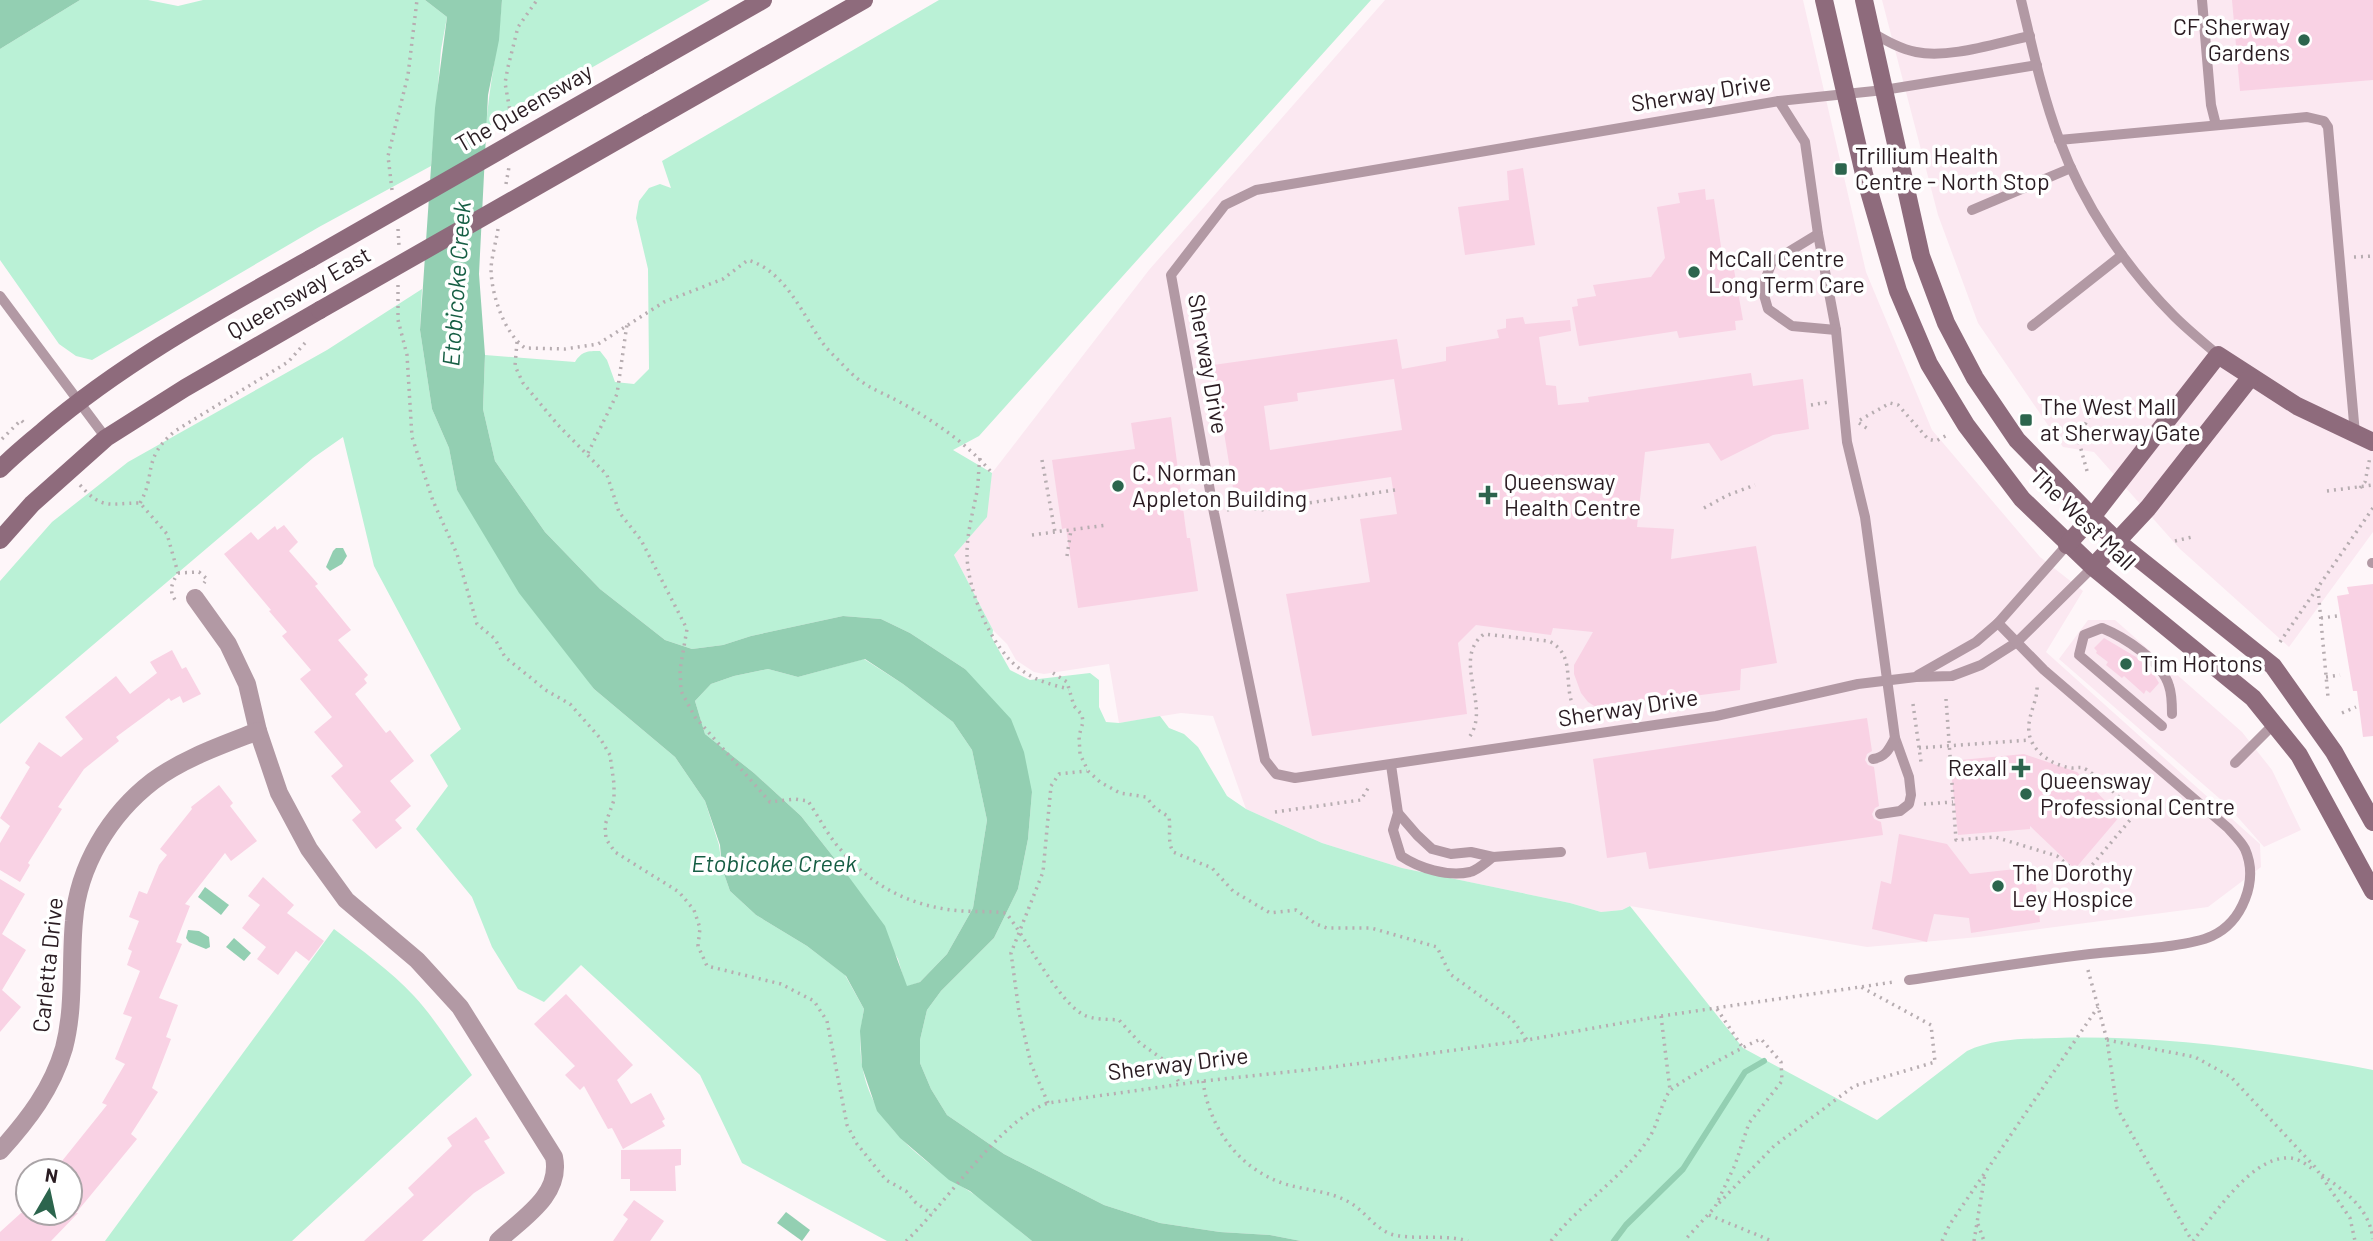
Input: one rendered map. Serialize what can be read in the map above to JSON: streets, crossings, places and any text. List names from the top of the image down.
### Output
{
  "streets": {
    "main road": ["The Queensway", "Queensway East", "The West Mall"],
    "street": ["Carletta Drive"],
    "lane": ["Sherway Drive"]
  },
  "crossings": [
    ["Sherway Drive", "The West Mall"],
    ["The Queensway", "Queensway East"]
  ],
  "water": ["Etobicoke Creek"],
  "places": {
    "other": [
      "CF Sherway Gardens",
      "McCall Centre Long Term Care",
      "C. Norman Appleton Building",
      "Tim Hortons",
      "Queensway Professional Centre",
      "The Dorothy Ley Hospice"
    ],
    "transit": ["Trillium Health Centre - North Stop", "The West Mall at Sherway Gate"],
    "health": ["Queensway Health Centre", "Rexall"]
  },
  "north": "top"
}
